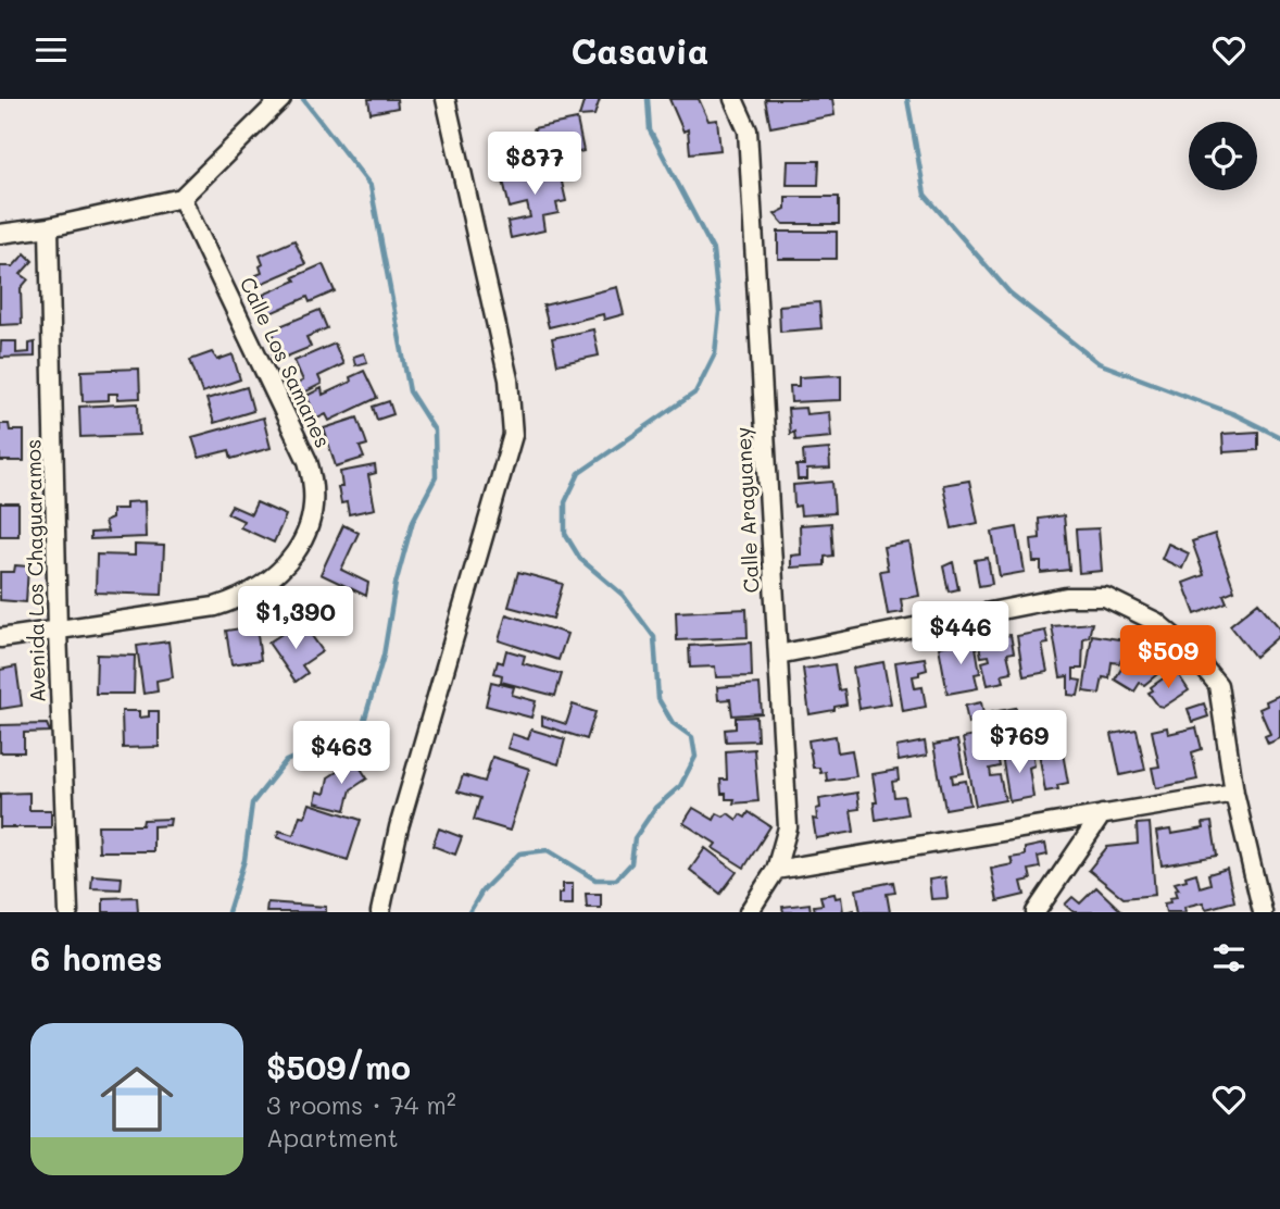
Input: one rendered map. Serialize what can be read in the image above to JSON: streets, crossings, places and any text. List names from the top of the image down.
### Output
{
  "streets": {
    "street": ["Calle Los Samanes", "Calle Araguaney", "Avenida Los Chaguaramos"]
  },
  "crossings": [
    ["Calle Los Samanes", "Avenida Los Chaguaramos"]
  ],
  "page": {
    "header": "Casavia",
    "price": [
      "$877",
      "$1,390",
      "$446",
      "$509",
      "$769",
      "$463"
    ],
    "heading": "6 homes",
    "list": [
      {
        "name": "$509/mo",
        "note": "3 rooms · 74 m² · Apartment"
      }
    ]
  }
}
